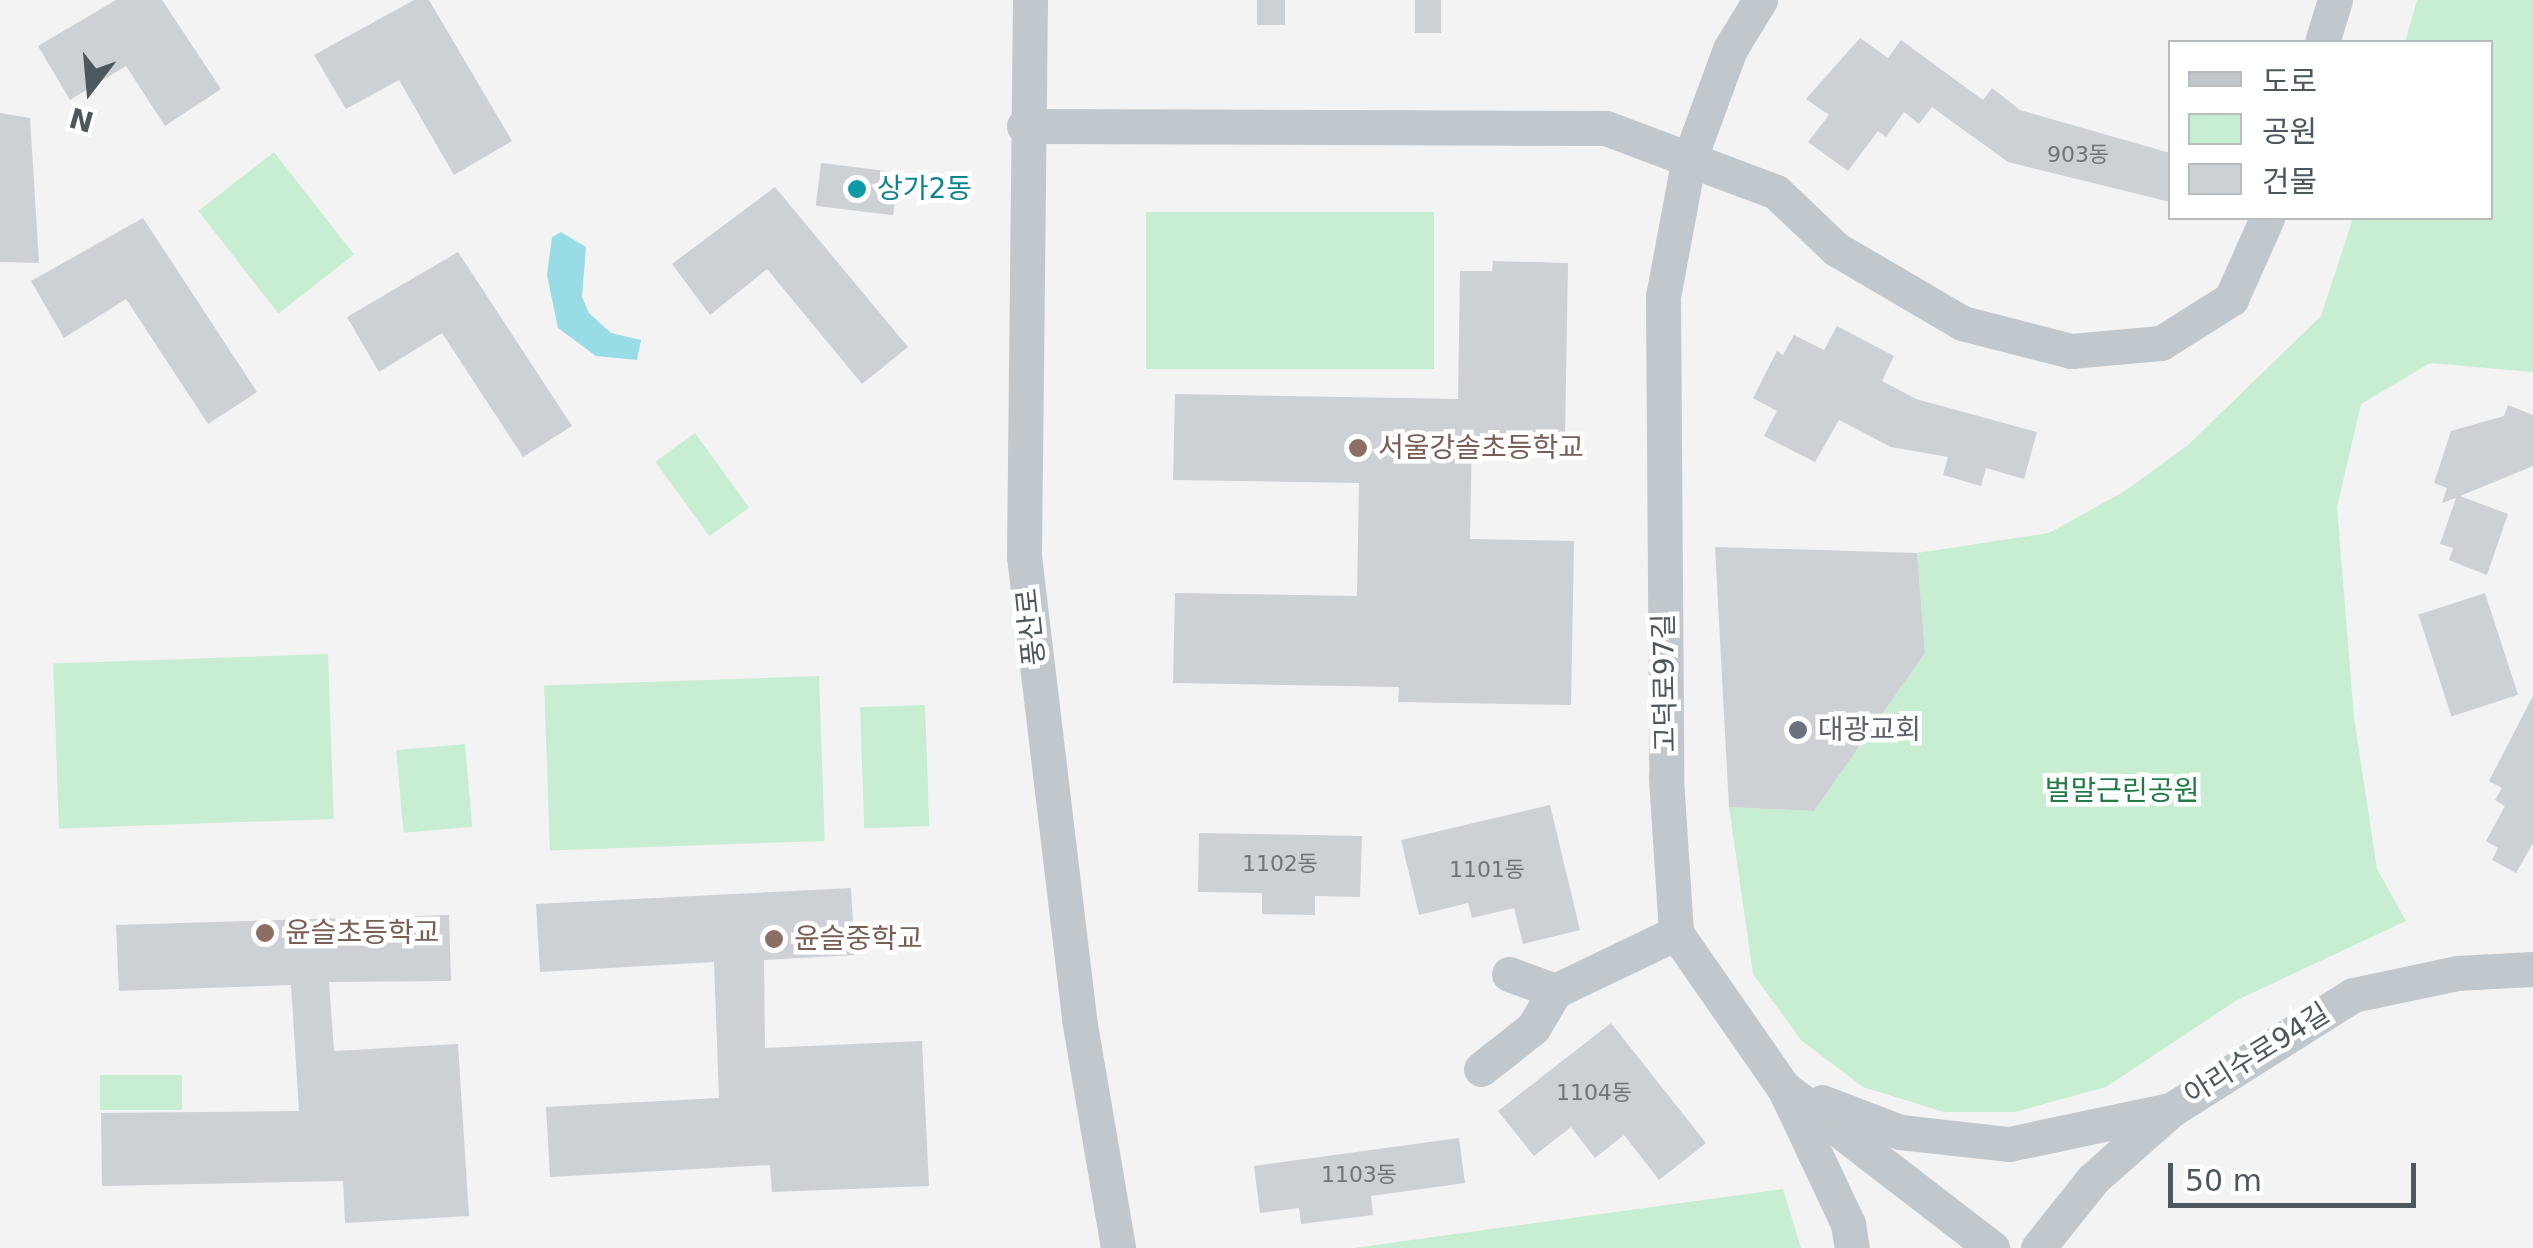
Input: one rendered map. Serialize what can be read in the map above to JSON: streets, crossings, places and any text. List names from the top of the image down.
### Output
{
  "streets": {
    "street": ["풍산로", "고덕로97길", "아리수로94길"]
  },
  "parks": ["벌말근린공원"],
  "places": [
    "상가2동",
    "서울강솔초등학교",
    "대광교회",
    "윤슬초등학교",
    "윤슬중학교"
  ],
  "house_numbers": [
    "903동",
    "1102동",
    "1101동",
    "1104동",
    "1103동"
  ],
  "legend": ["도로", "공원", "건물"],
  "scale_bar": "50 m",
  "north": "bottom"
}
